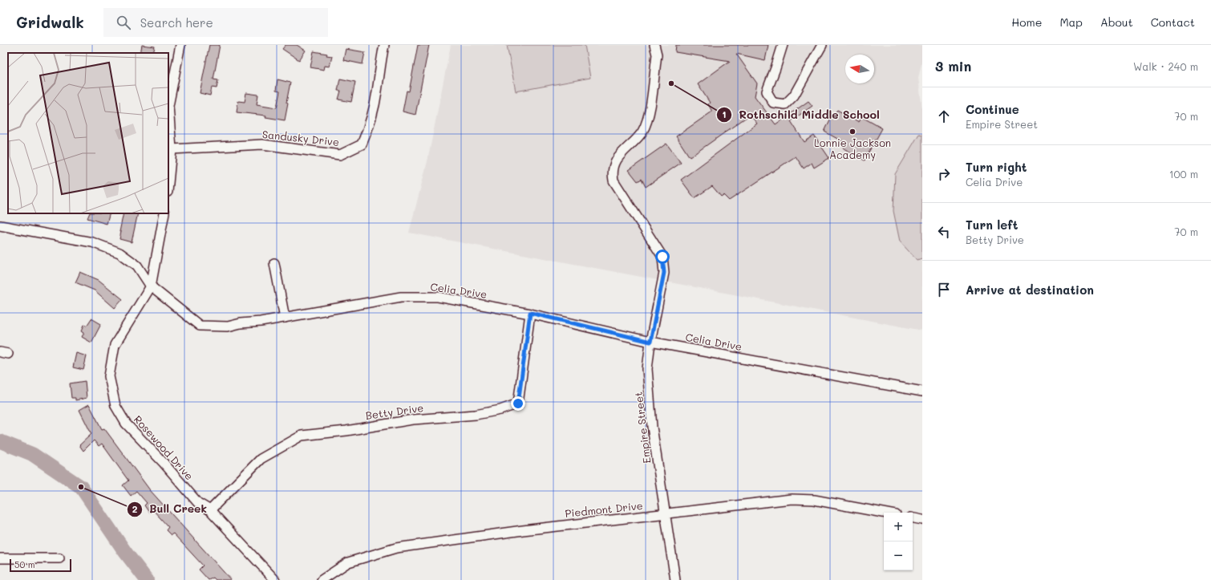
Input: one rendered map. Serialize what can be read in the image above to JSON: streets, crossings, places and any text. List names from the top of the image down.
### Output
{
  "streets": {
    "street": [
      "Sandusky Drive",
      "Celia Drive",
      "Betty Drive",
      "Empire Street",
      "Rosewood Drive",
      "Piedmont Drive"
    ]
  },
  "crossings": [
    ["Celia Drive", "Betty Drive"],
    ["Celia Drive", "Empire Street"],
    ["Celia Drive", "Rosewood Drive"],
    ["Betty Drive", "Rosewood Drive"],
    ["Empire Street", "Piedmont Drive"]
  ],
  "places": ["Rothschild Middle School", "Lonnie Jackson Academy", "Bull Creek"],
  "scale_bar": "50 m",
  "north": "left",
  "page": {
    "header": "Gridwalk",
    "search": "Search here",
    "nav": [
      "Home",
      "Map",
      "About",
      "Contact"
    ],
    "heading": ["3 min", "Walk · 240 m"],
    "list": [
      ["Continue", "Empire Street", "70 m"],
      ["Turn right", "Celia Drive", "100 m"],
      ["Turn left", "Betty Drive", "70 m"],
      "Arrive at destination"
    ],
    "map_buttons": ["+", "−"],
    "scale": "50 m"
  }
}
